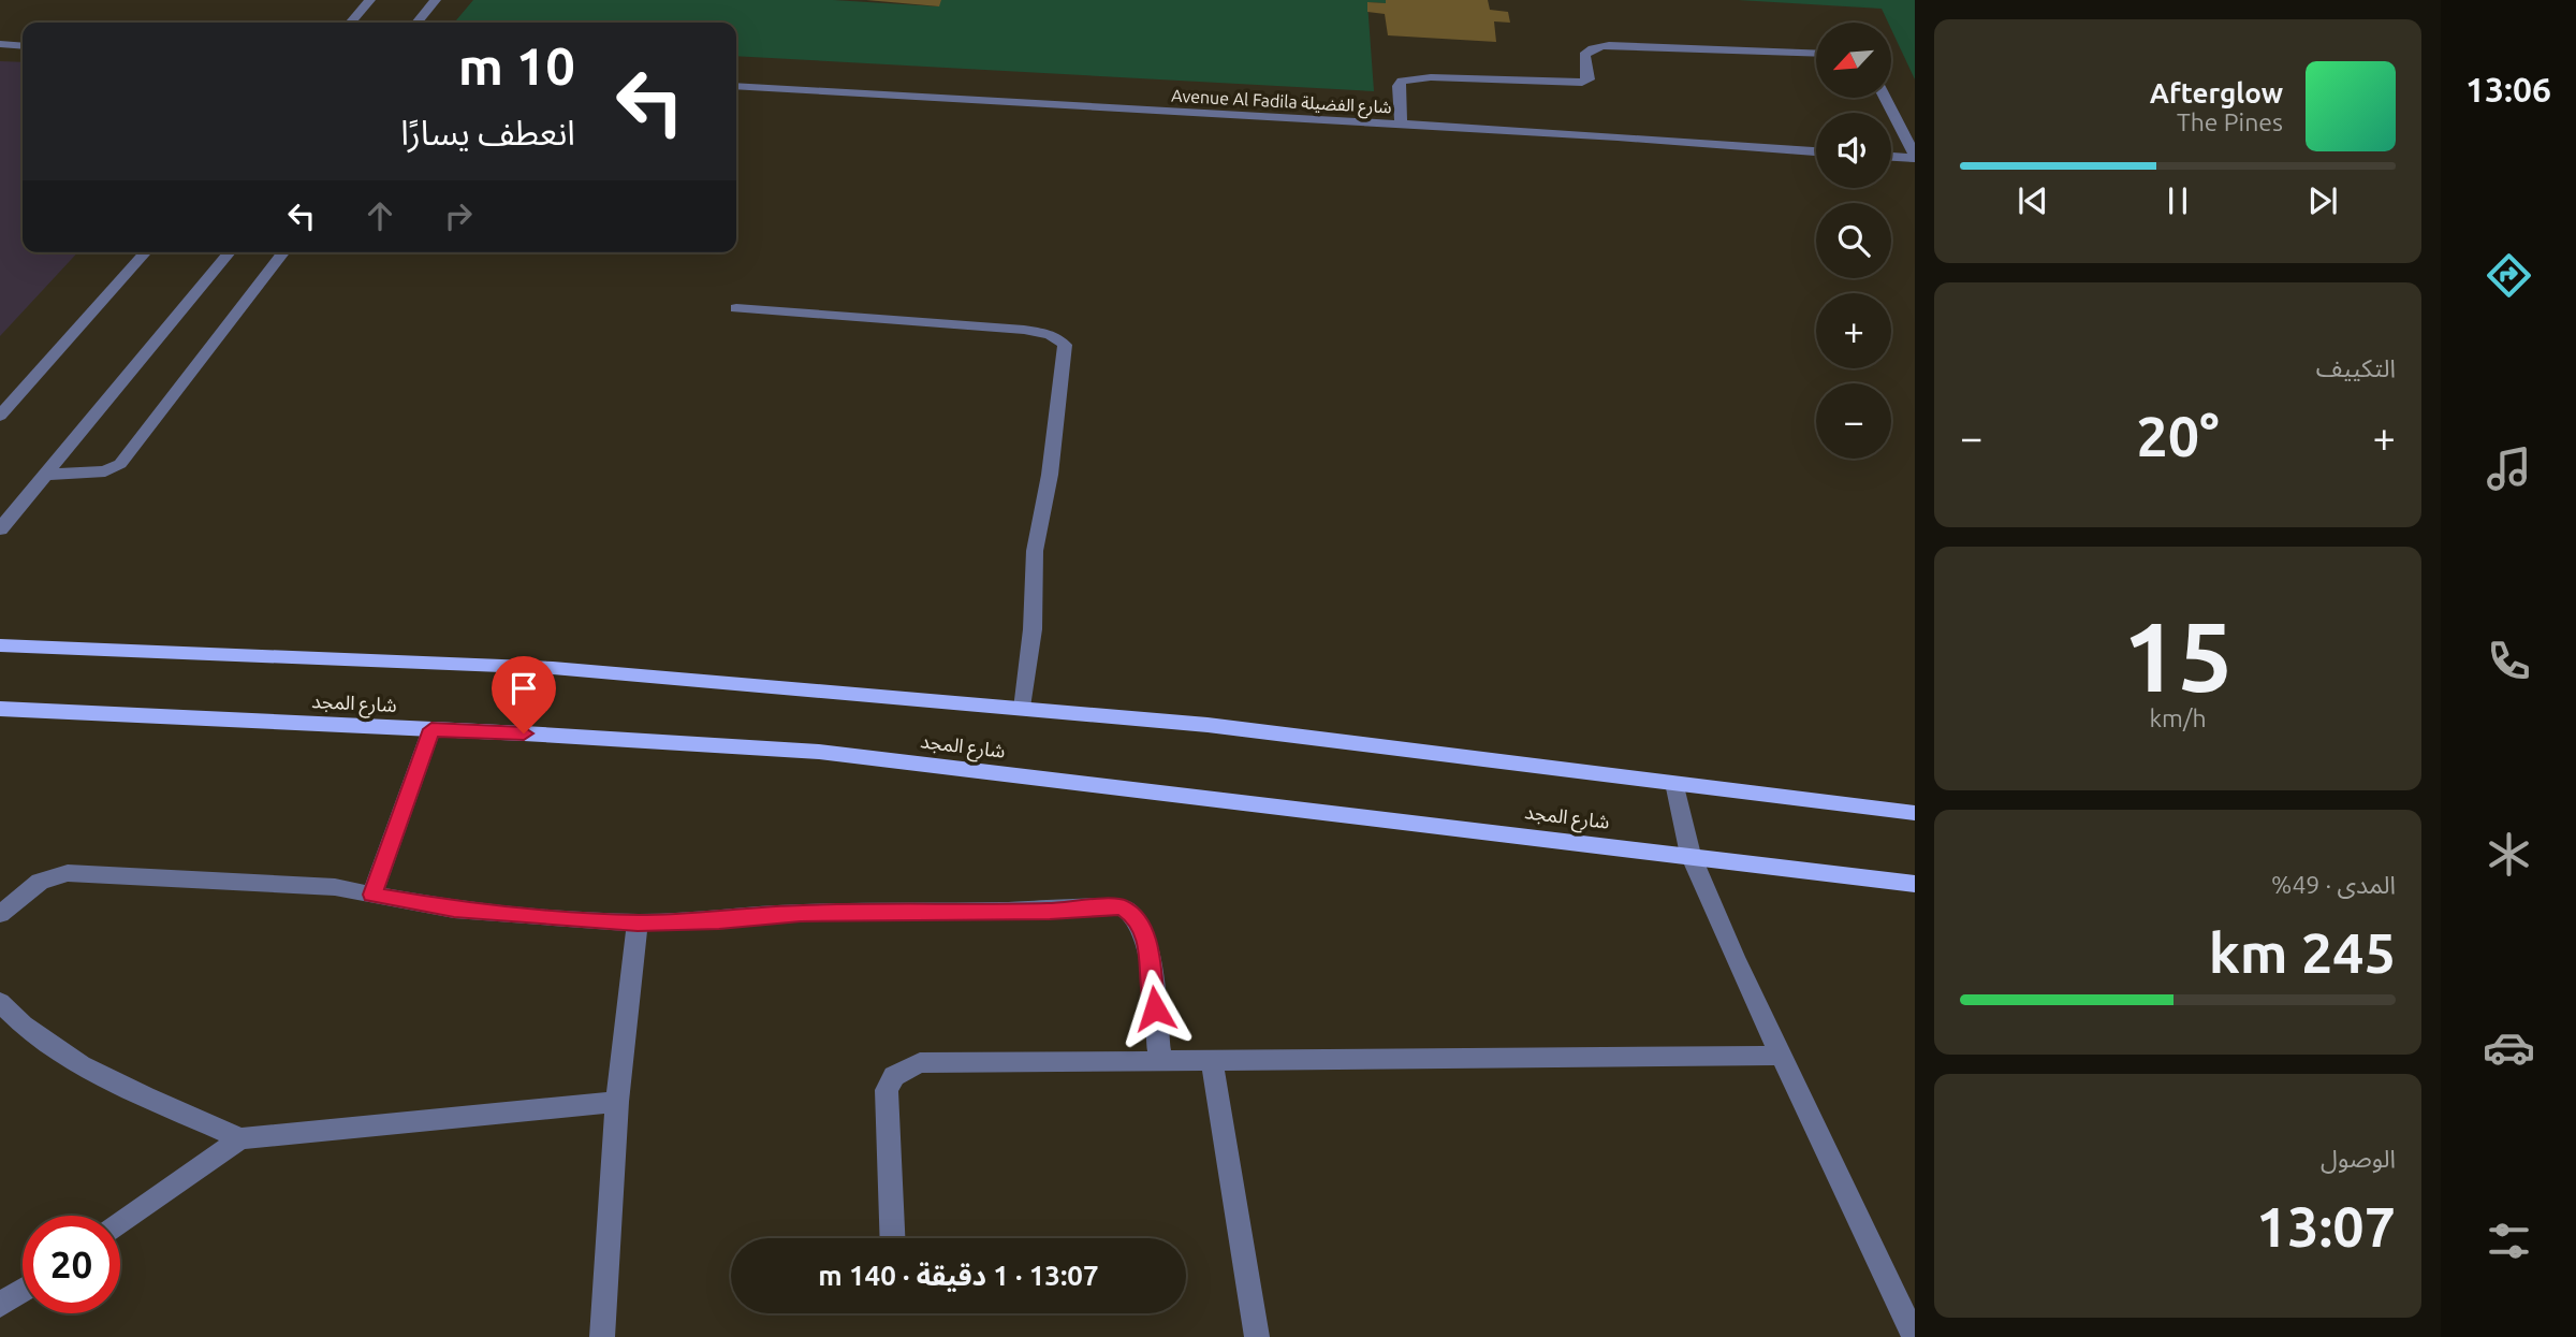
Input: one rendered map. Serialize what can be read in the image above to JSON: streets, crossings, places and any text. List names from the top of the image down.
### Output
{
  "streets": {
    "main road": ["شارع المجد"],
    "street": ["Avenue Al Fadila شارع الفضيلة"]
  },
  "north": "bottom left",
  "page": {
    "tabs": "13:06",
    "map_buttons": ["+", "−"],
    "turn": ["10 m", "انعطف يسارًا"],
    "song": ["Afterglow", "The Pines"],
    "tile": [
      "التكييف",
      ["15", "km/h"],
      ["المدى · 49%", "245 km"],
      ["الوصول", "13:07"]
    ],
    "heat": ["−", "20°", "+"],
    "limit": "20",
    "trip": "13:07 · 1 دقيقة · 140 m"
  }
}
